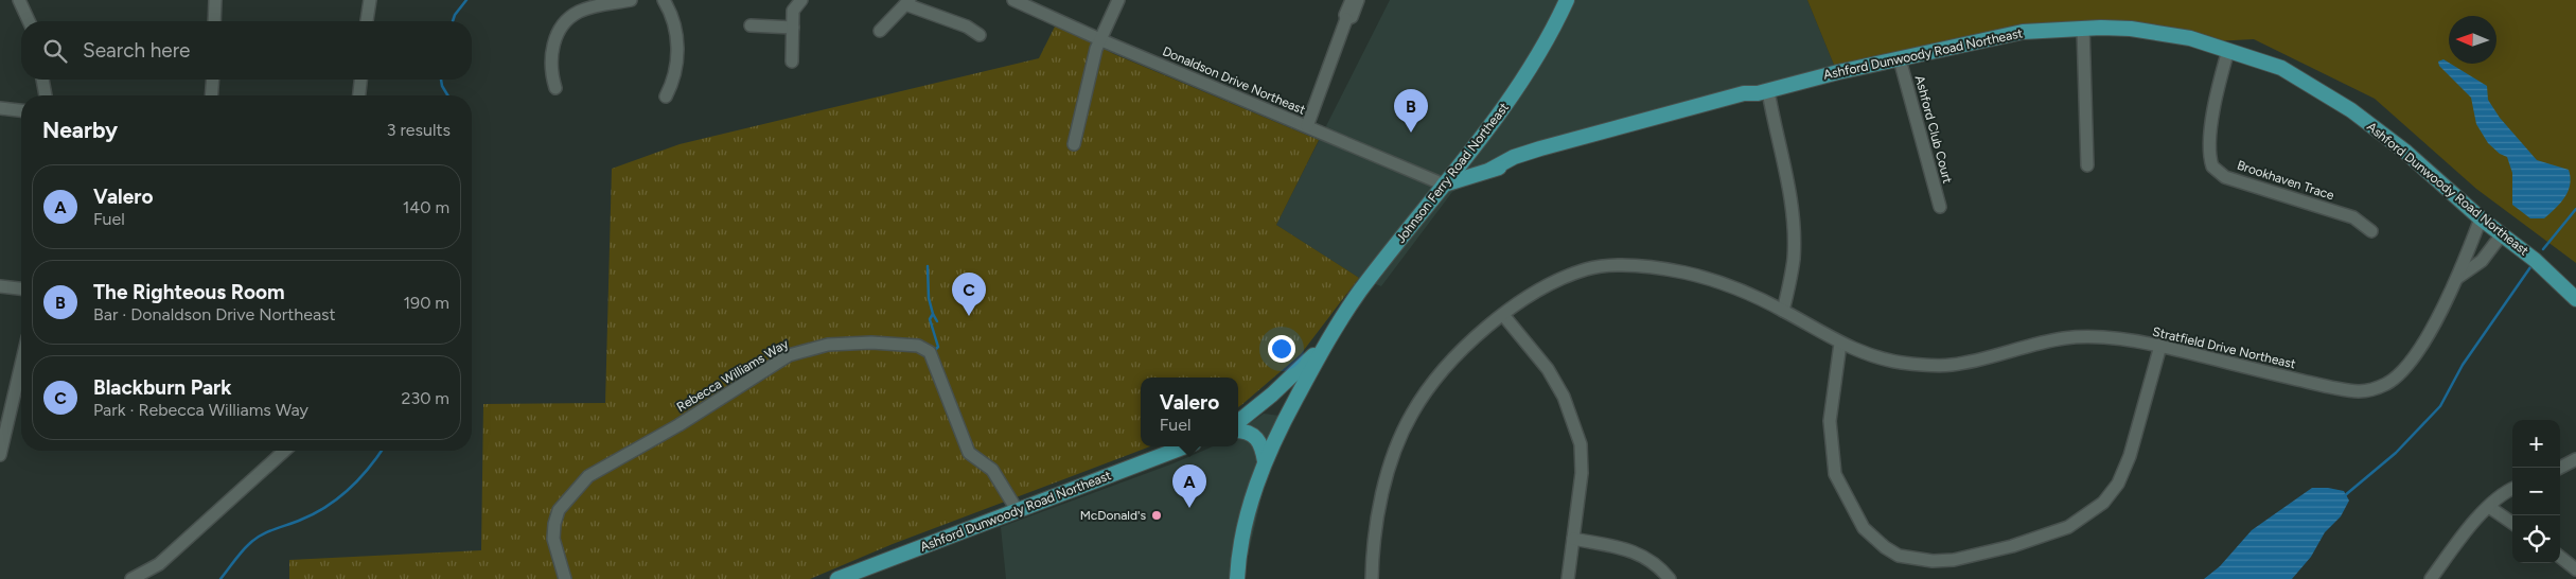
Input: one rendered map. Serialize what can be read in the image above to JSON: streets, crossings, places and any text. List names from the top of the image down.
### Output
{
  "streets": {
    "main road": ["Ashford Dunwoody Road Northeast", "Johnson Ferry Road Northeast"],
    "street": [
      "Donaldson Drive Northeast",
      "Ashford Club Court",
      "Brookhaven Trace",
      "Stratfield Drive Northeast",
      "Rebecca Williams Way"
    ]
  },
  "crossings": [
    ["Ashford Dunwoody Road Northeast", "Donaldson Drive Northeast"],
    ["Ashford Dunwoody Road Northeast", "Ashford Club Court"],
    ["Ashford Dunwoody Road Northeast", "Johnson Ferry Road Northeast"],
    ["Ashford Dunwoody Road Northeast", "Brookhaven Trace"],
    ["Ashford Dunwoody Road Northeast", "Stratfield Drive Northeast"],
    ["Ashford Dunwoody Road Northeast", "Rebecca Williams Way"],
    ["Donaldson Drive Northeast", "Johnson Ferry Road Northeast"]
  ],
  "places": ["McDonald's"],
  "north": "left",
  "page": {
    "search": "Search here",
    "pins": ["B", "C", "A"],
    "heading": ["Nearby", "3 results"],
    "list": [
      {
        "mark": "A",
        "name": "Valero",
        "note": "Fuel",
        "value": "140 m"
      },
      {
        "mark": "B",
        "name": "The Righteous Room",
        "note": "Bar · Donaldson Drive Northeast",
        "value": "190 m"
      },
      {
        "mark": "C",
        "name": "Blackburn Park",
        "note": "Park · Rebecca Williams Way",
        "value": "230 m"
      }
    ],
    "popup": ["Valero", "Fuel"],
    "map_buttons": ["+", "−"]
  }
}
